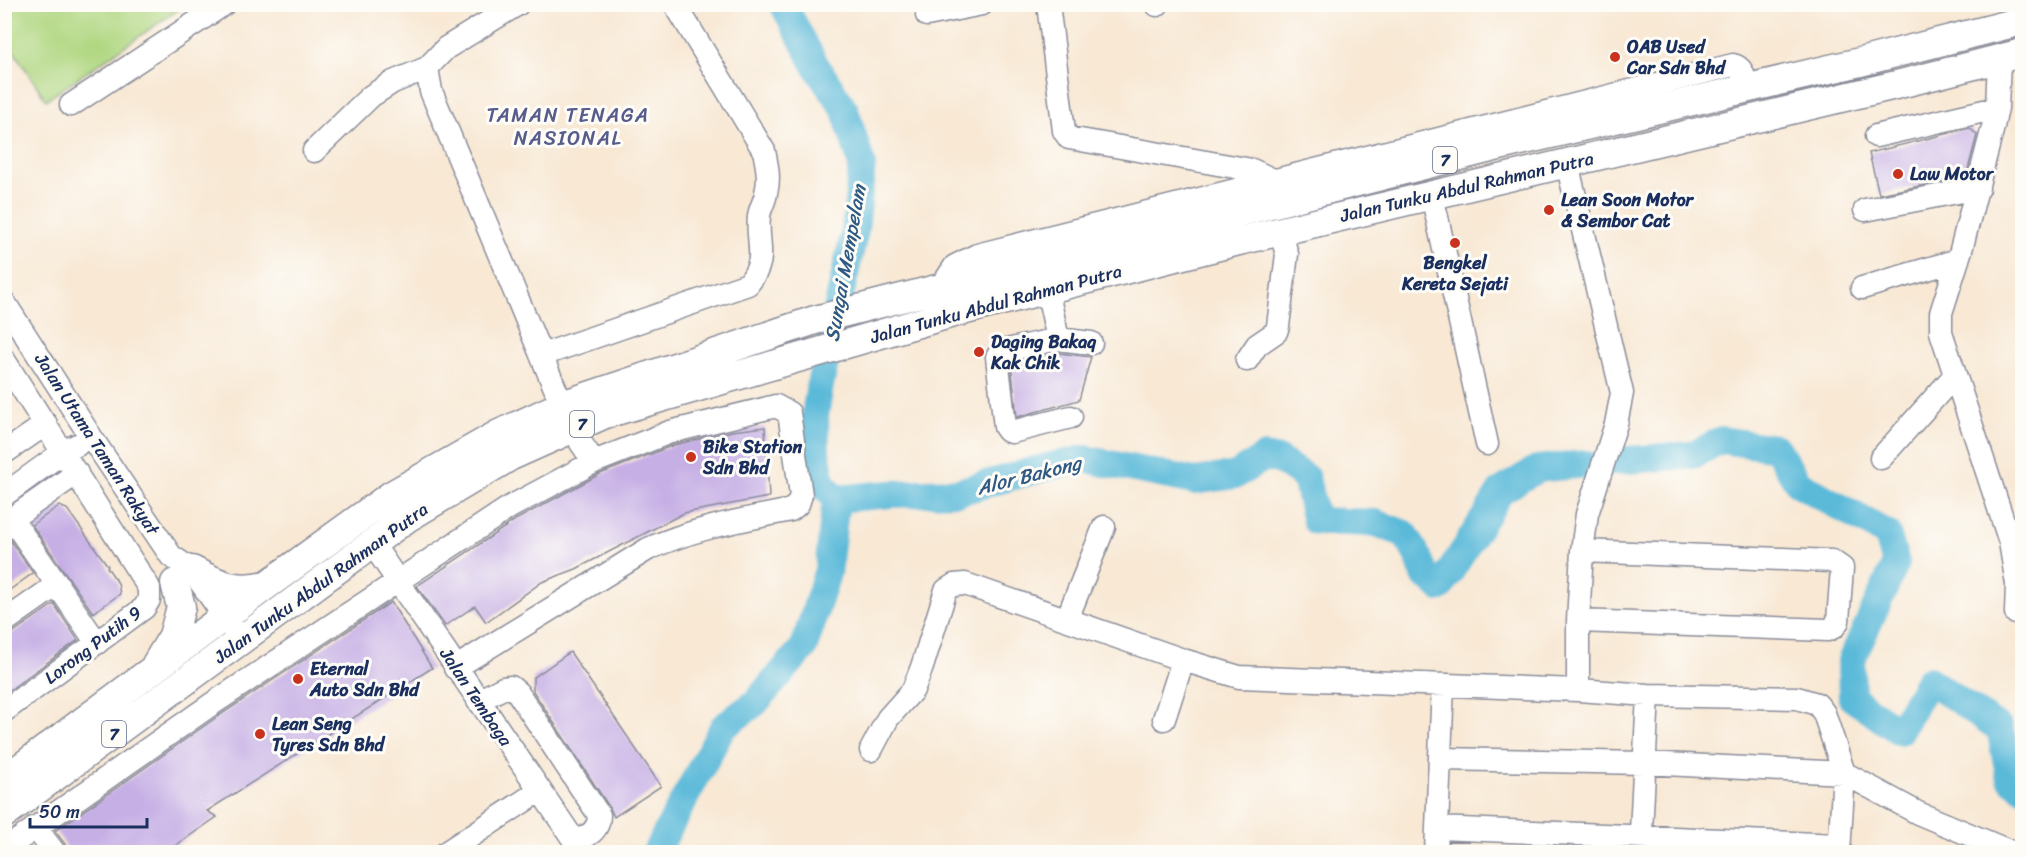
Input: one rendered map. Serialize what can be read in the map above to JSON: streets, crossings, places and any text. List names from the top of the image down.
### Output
{
  "streets": {
    "main road": ["7", "Jalan Tunku Abdul Rahman Putra"],
    "street": ["Jalan Utama Taman Rakyat", "Lorong Putih 9", "Jalan Tembaga"]
  },
  "crossings": [
    ["Jalan Tunku Abdul Rahman Putra", "Jalan Utama Taman Rakyat"],
    ["Jalan Tunku Abdul Rahman Putra", "Jalan Tembaga"]
  ],
  "districts": ["TAMAN TENAGA NASIONAL"],
  "water": ["Sungai Mempelam", "Alor Bakong"],
  "places": [
    "OAB Used Car Sdn Bhd",
    "Law Motor",
    "Lean Soon Motor & Sembor Cat",
    "Bengkel Kereta Sejati",
    "Daging Bakaq Kak Chik",
    "Bike Station Sdn Bhd",
    "Eternal Auto Sdn Bhd",
    "Lean Seng Tyres Sdn Bhd"
  ],
  "scale_bar": "50 m"
}
